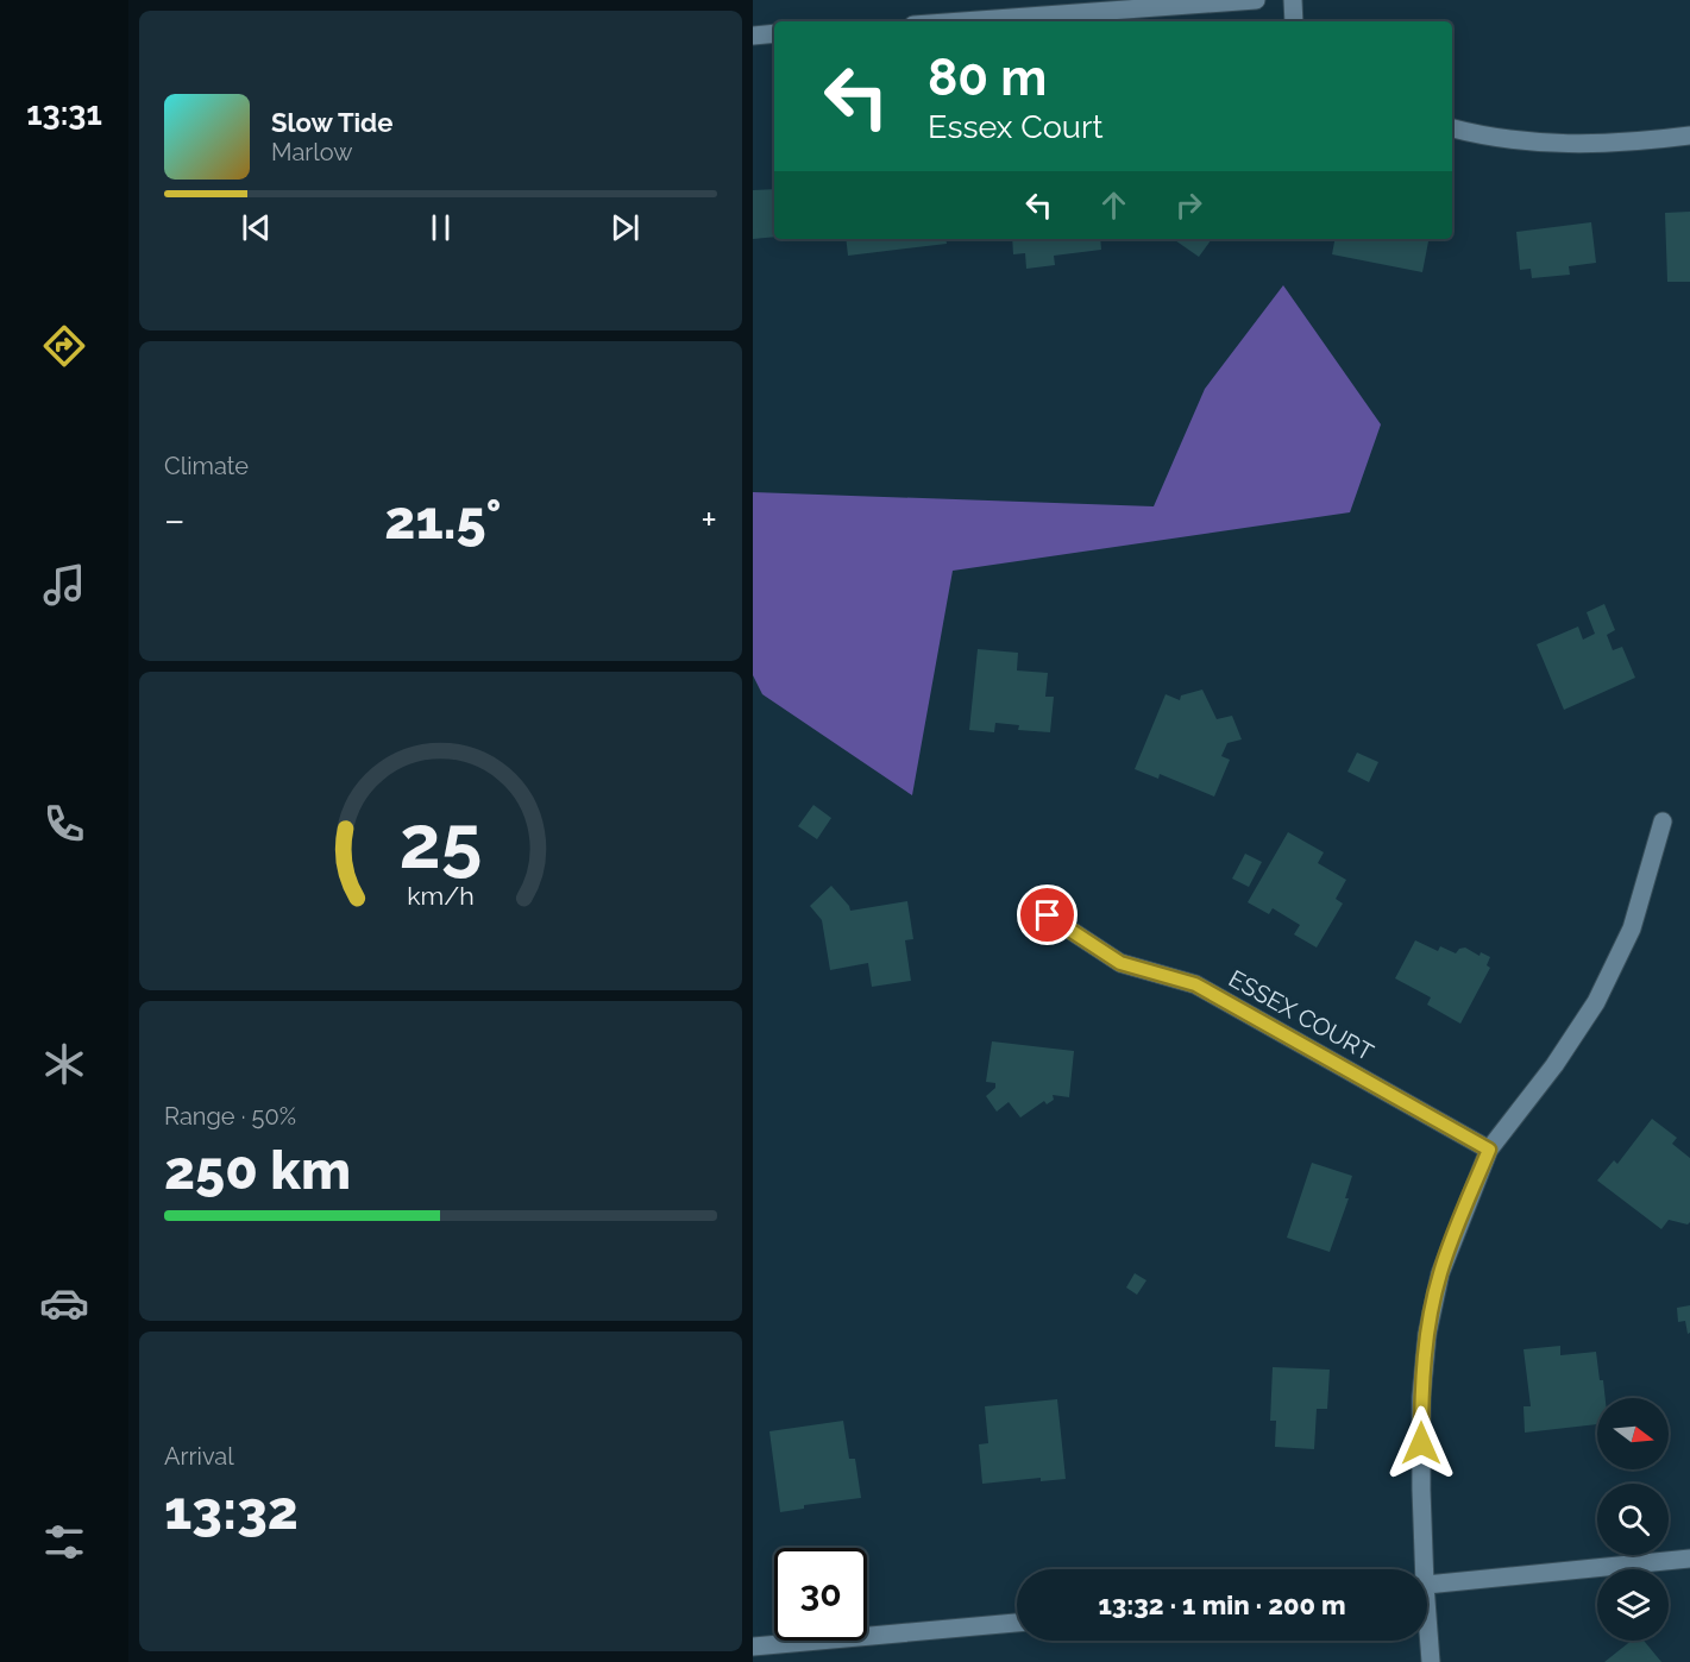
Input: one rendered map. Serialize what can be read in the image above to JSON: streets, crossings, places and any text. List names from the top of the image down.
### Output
{
  "streets": {
    "street": ["ESSEX COURT"]
  },
  "north": "right",
  "page": {
    "tabs": "13:31",
    "turn": ["80 m", "Essex Court"],
    "song": ["Slow Tide", "Marlow"],
    "tile": [
      "Climate",
      ["Range · 50%", "250 km"],
      ["Arrival", "13:32"]
    ],
    "heat": ["−", "21.5°", "+"],
    "limit": "30",
    "trip": "13:32 · 1 min · 200 m",
    "gauge": ["25", "km/h"]
  }
}
